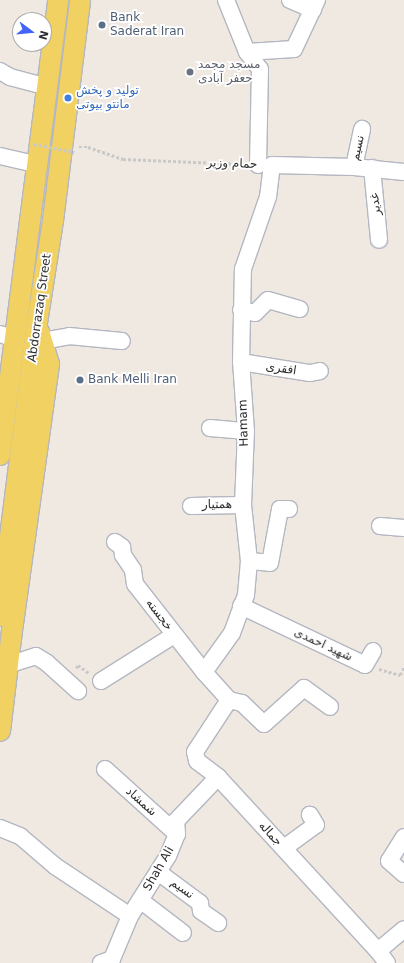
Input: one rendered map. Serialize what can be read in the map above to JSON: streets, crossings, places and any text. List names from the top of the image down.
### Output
{
  "streets": {
    "main road": ["Abdorrazaq Street"],
    "street": [
      "نسیم",
      "حمام وزیر",
      "غدیر",
      "افقری",
      "Hamam",
      "همتیار",
      "خجسته",
      "شهید احمدی",
      "شمشاد",
      "جماله",
      "Shah Ali"
    ]
  },
  "crossings": [
    ["نسیم", "حمام وزیر"],
    ["نسیم", "Shah Ali"],
    ["حمام وزیر", "غدیر"],
    ["حمام وزیر", "Abdorrazaq Street"],
    ["حمام وزیر", "Hamam"],
    ["افقری", "Hamam"],
    ["Hamam", "همتیار"],
    ["Hamam", "شهید احمدی"],
    ["شمشاد", "Shah Ali"],
    ["جماله", "Shah Ali"]
  ],
  "places": [
    "Bank Saderat Iran",
    "مسجد مجمد حعفر آبادی",
    "تولید و پخش مانتو بیوتی",
    "Bank Melli Iran"
  ],
  "north": "right"
}
